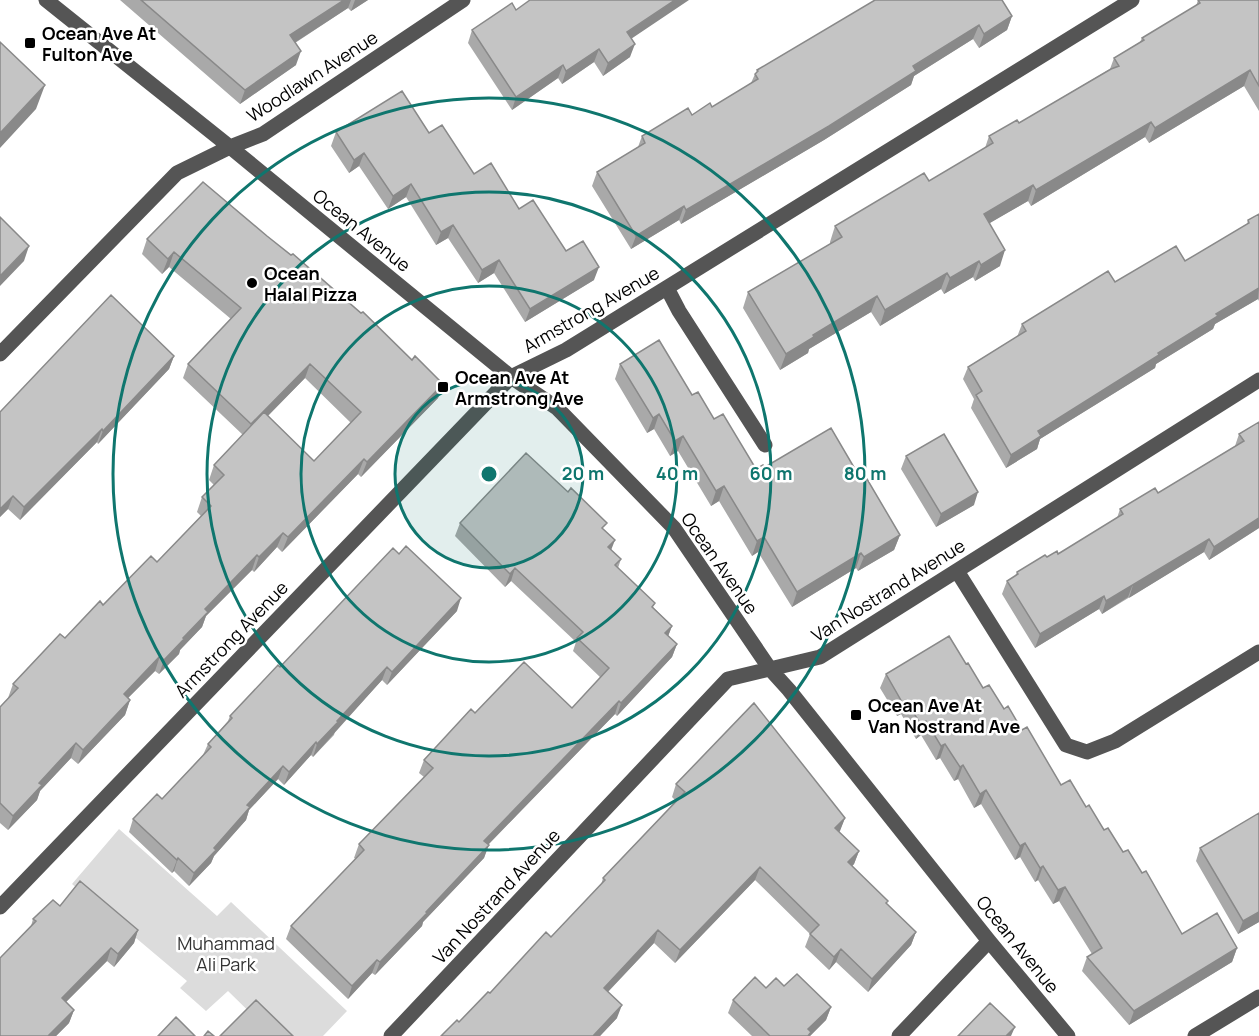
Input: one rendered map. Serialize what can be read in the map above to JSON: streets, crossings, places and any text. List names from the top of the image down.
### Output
{
  "streets": {
    "street": [
      "Woodlawn Avenue",
      "Ocean Avenue",
      "Armstrong Avenue",
      "Van Nostrand Avenue"
    ]
  },
  "crossings": [
    ["Woodlawn Avenue", "Ocean Avenue"],
    ["Ocean Avenue", "Armstrong Avenue"],
    ["Ocean Avenue", "Van Nostrand Avenue"]
  ],
  "parks": ["Muhammad Ali Park"],
  "places": {
    "transit": ["Ocean Ave At Fulton Ave", "Ocean Ave At Armstrong Ave", "Ocean Ave At Van Nostrand Ave"],
    "other": ["Ocean Halal Pizza"]
  },
  "rings": [
    "20 m",
    "40 m",
    "60 m",
    "80 m"
  ]
}
